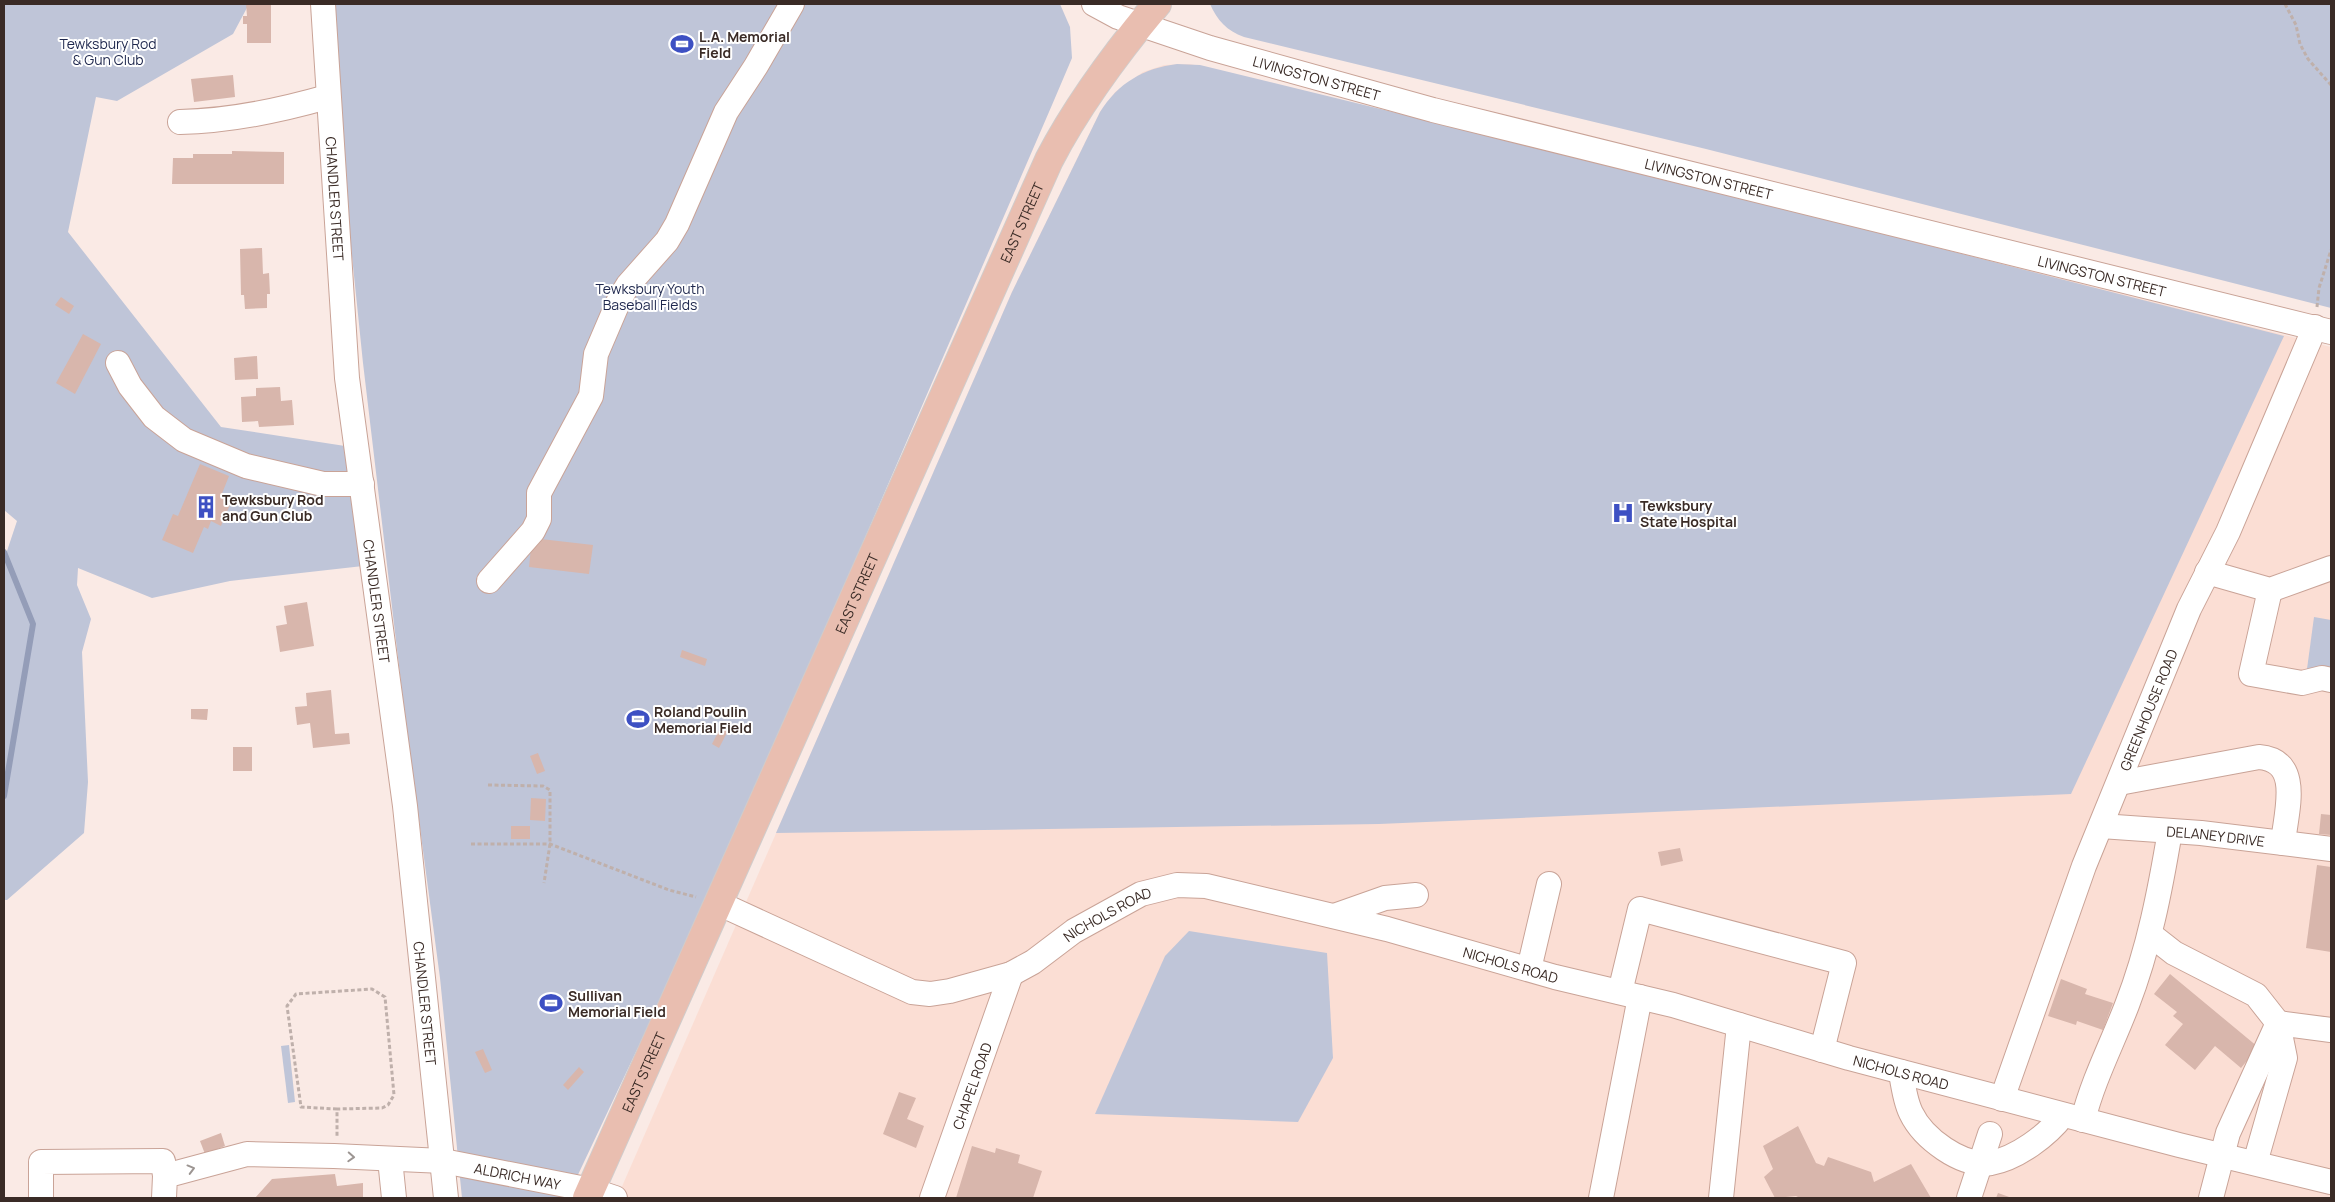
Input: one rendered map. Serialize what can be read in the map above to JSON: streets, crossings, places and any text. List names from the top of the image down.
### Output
{
  "streets": {
    "main road": ["EAST STREET"],
    "street": [
      "LIVINGSTON STREET",
      "CHANDLER STREET",
      "GREENHOUSE ROAD",
      "DELANEY DRIVE",
      "NICHOLS ROAD",
      "CHAPEL ROAD",
      "ALDRICH WAY"
    ]
  },
  "crossings": [
    ["LIVINGSTON STREET", "EAST STREET"],
    ["LIVINGSTON STREET", "GREENHOUSE ROAD"],
    ["CHANDLER STREET", "ALDRICH WAY"],
    ["EAST STREET", "NICHOLS ROAD"],
    ["EAST STREET", "ALDRICH WAY"],
    ["GREENHOUSE ROAD", "DELANEY DRIVE"],
    ["GREENHOUSE ROAD", "NICHOLS ROAD"],
    ["NICHOLS ROAD", "CHAPEL ROAD"]
  ],
  "one_way": ["ALDRICH WAY"],
  "parks": ["Tewksbury Rod & Gun Club", "Tewksbury Youth Baseball Fields"],
  "places": {
    "sports": ["L.A. Memorial Field", "Roland Poulin Memorial Field", "Sullivan Memorial Field"],
    "building": ["Tewksbury Rod and Gun Club"],
    "hospital": ["Tewksbury State Hospital"]
  }
}
